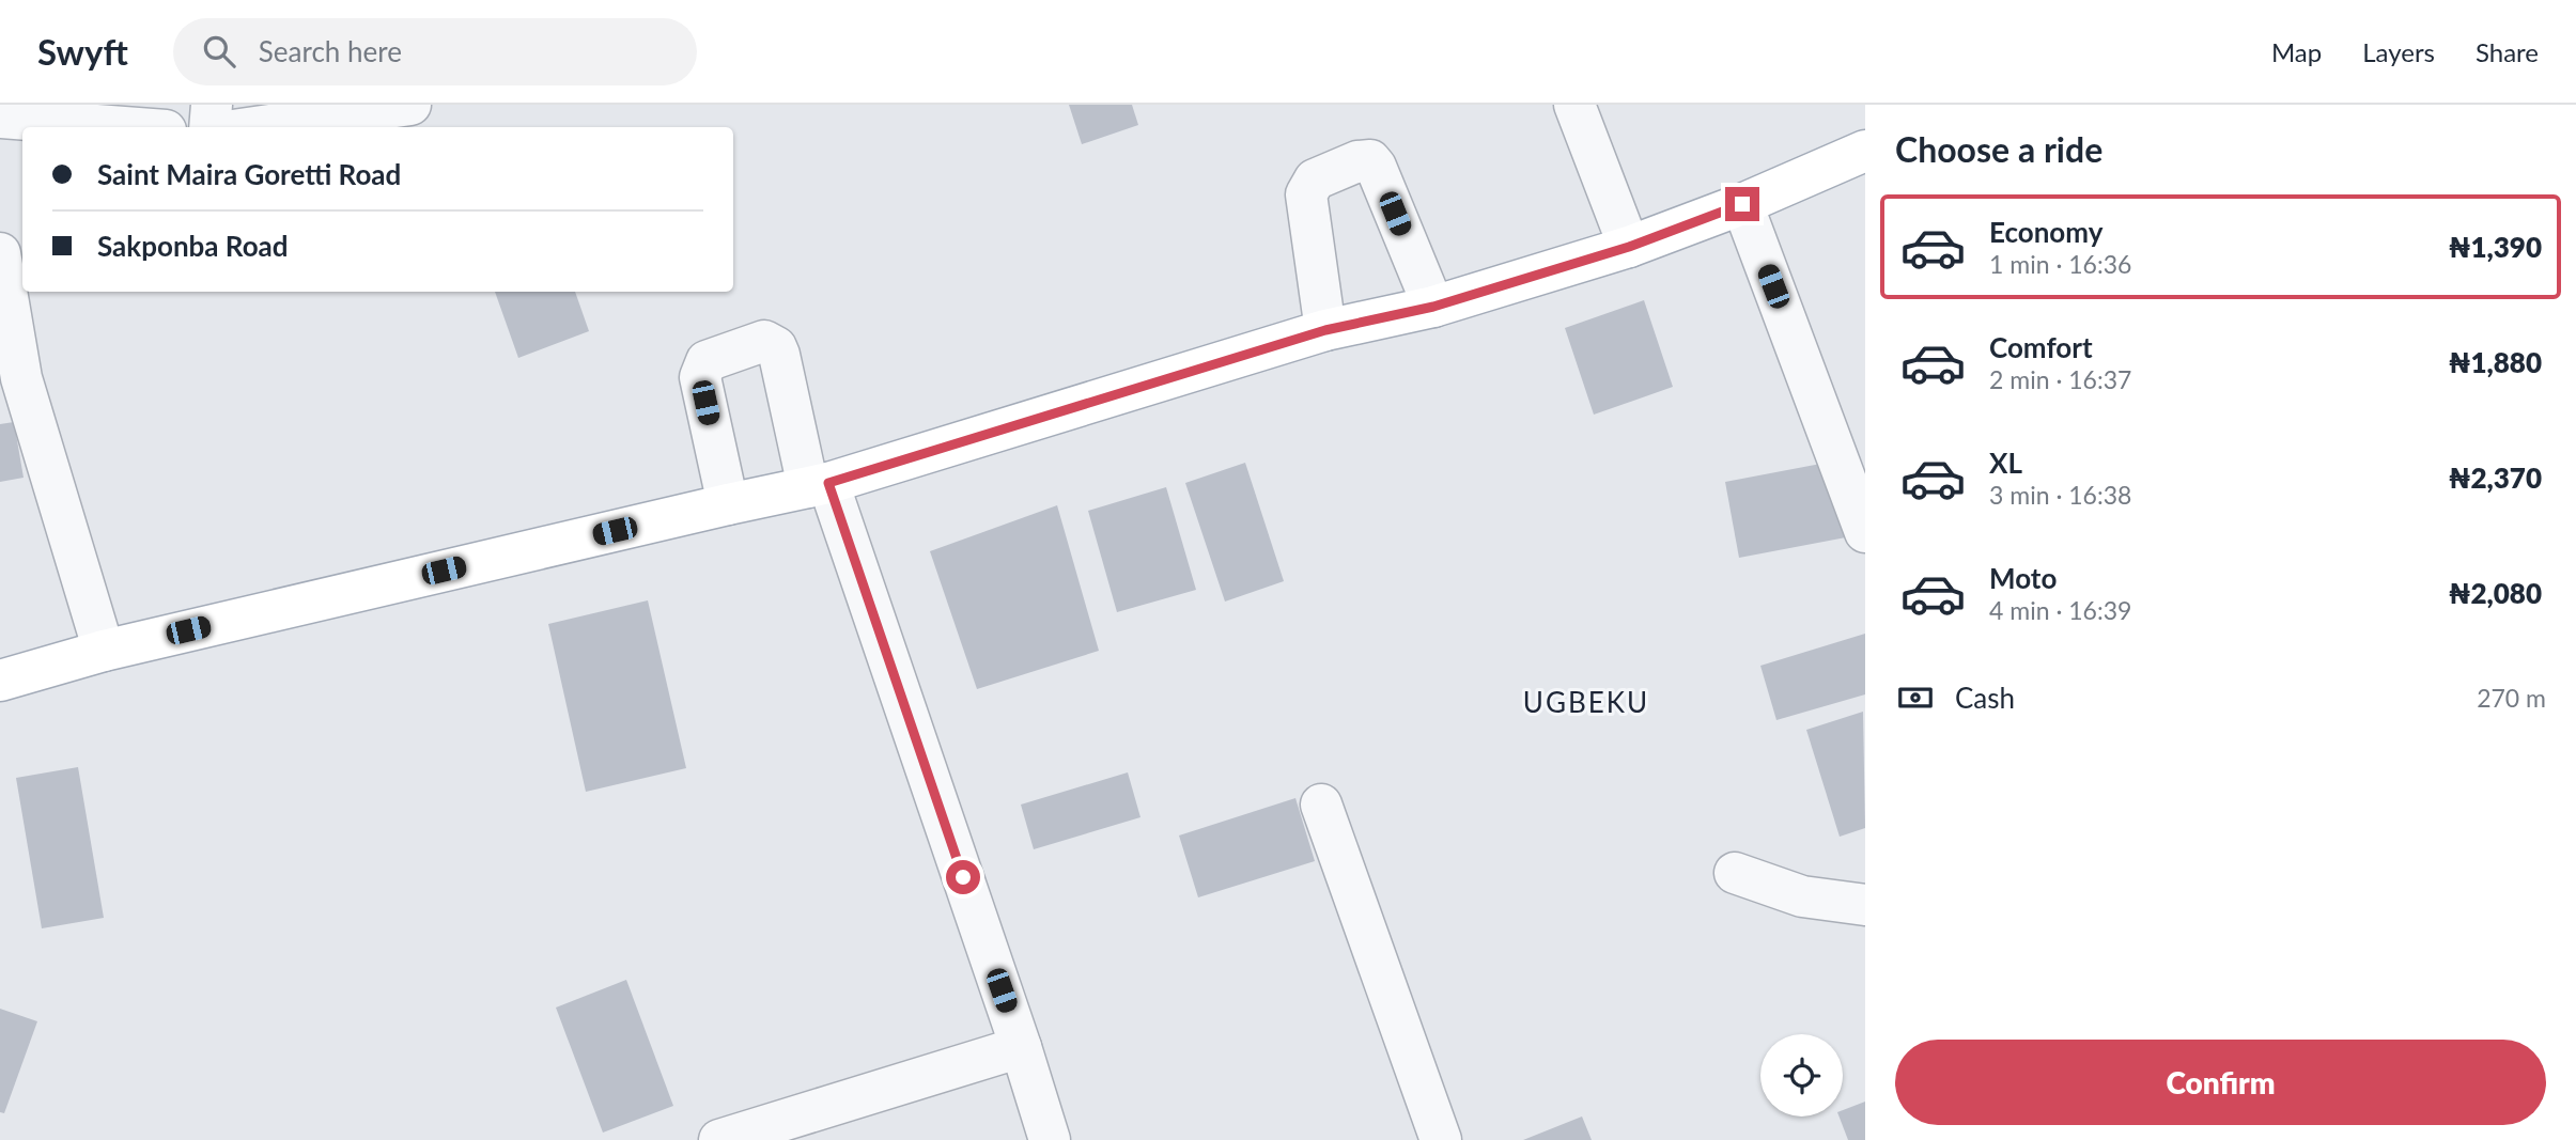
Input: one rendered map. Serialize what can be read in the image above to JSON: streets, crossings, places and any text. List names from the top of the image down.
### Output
{
  "districts": ["UGBEKU"],
  "page": {
    "header": "Swyft",
    "search": "Search here",
    "nav": ["Map", "Layers", "Share"],
    "heading": "Choose a ride",
    "banner": ["Saint Maira Goretti Road", "Sakponba Road"],
    "list": [
      {
        "name": "Economy",
        "note": "1 min · 16:36",
        "value": "₦1,390"
      },
      {
        "name": "Comfort",
        "note": "2 min · 16:37",
        "value": "₦1,880"
      },
      {
        "name": "XL",
        "note": "3 min · 16:38",
        "value": "₦2,370"
      },
      {
        "name": "Moto",
        "note": "4 min · 16:39",
        "value": "₦2,080"
      }
    ],
    "pay": ["Cash", "270 m"],
    "buttons": "Confirm"
  }
}
